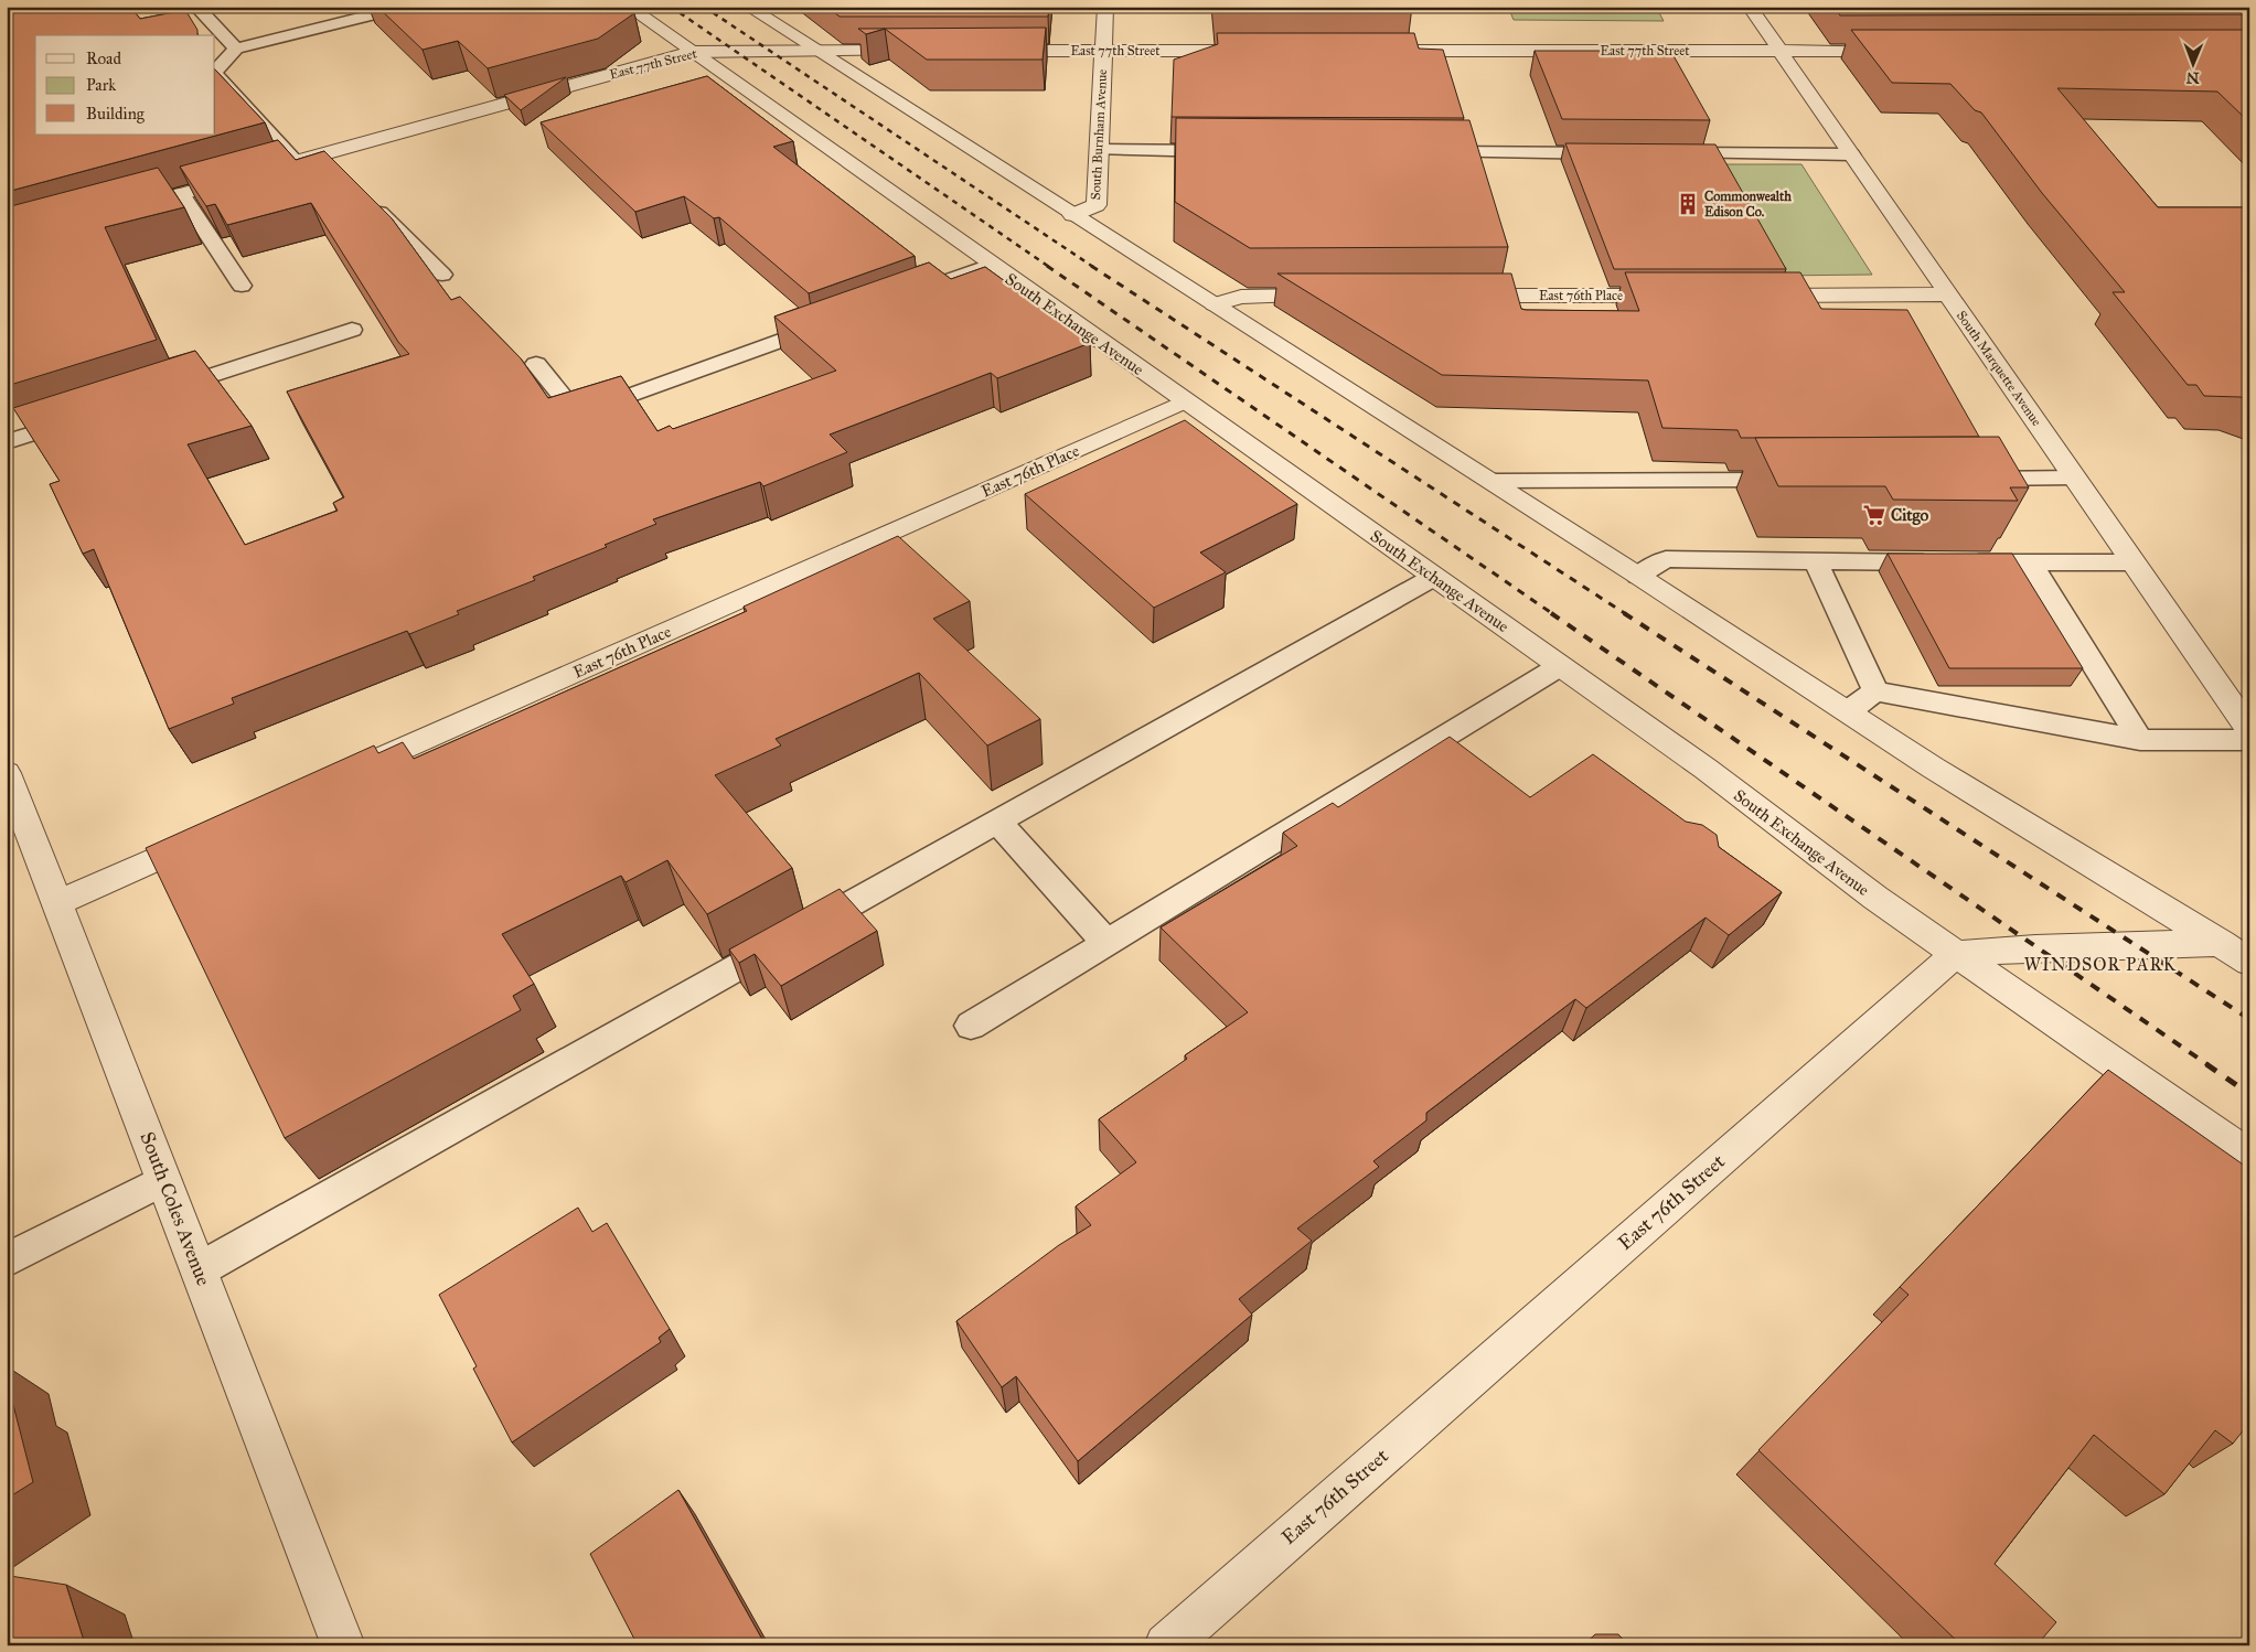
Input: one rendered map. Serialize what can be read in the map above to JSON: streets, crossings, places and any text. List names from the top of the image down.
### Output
{
  "streets": {
    "street": [
      "East 77th Street",
      "South Burnham Avenue",
      "East 76th Place",
      "South Exchange Avenue",
      "South Marquette Avenue",
      "East 76th Street",
      "South Coles Avenue"
    ]
  },
  "crossings": [
    ["East 77th Street", "South Burnham Avenue"],
    ["East 77th Street", "South Exchange Avenue"],
    ["East 77th Street", "South Marquette Avenue"],
    ["East 76th Place", "South Exchange Avenue"],
    ["South Exchange Avenue", "East 76th Street"]
  ],
  "districts": ["WINDSOR PARK"],
  "places": {
    "building": ["Commonwealth Edison Co."],
    "supermarket": ["Citgo"]
  },
  "legend": ["Road", "Park", "Building"],
  "north": "bottom"
}
